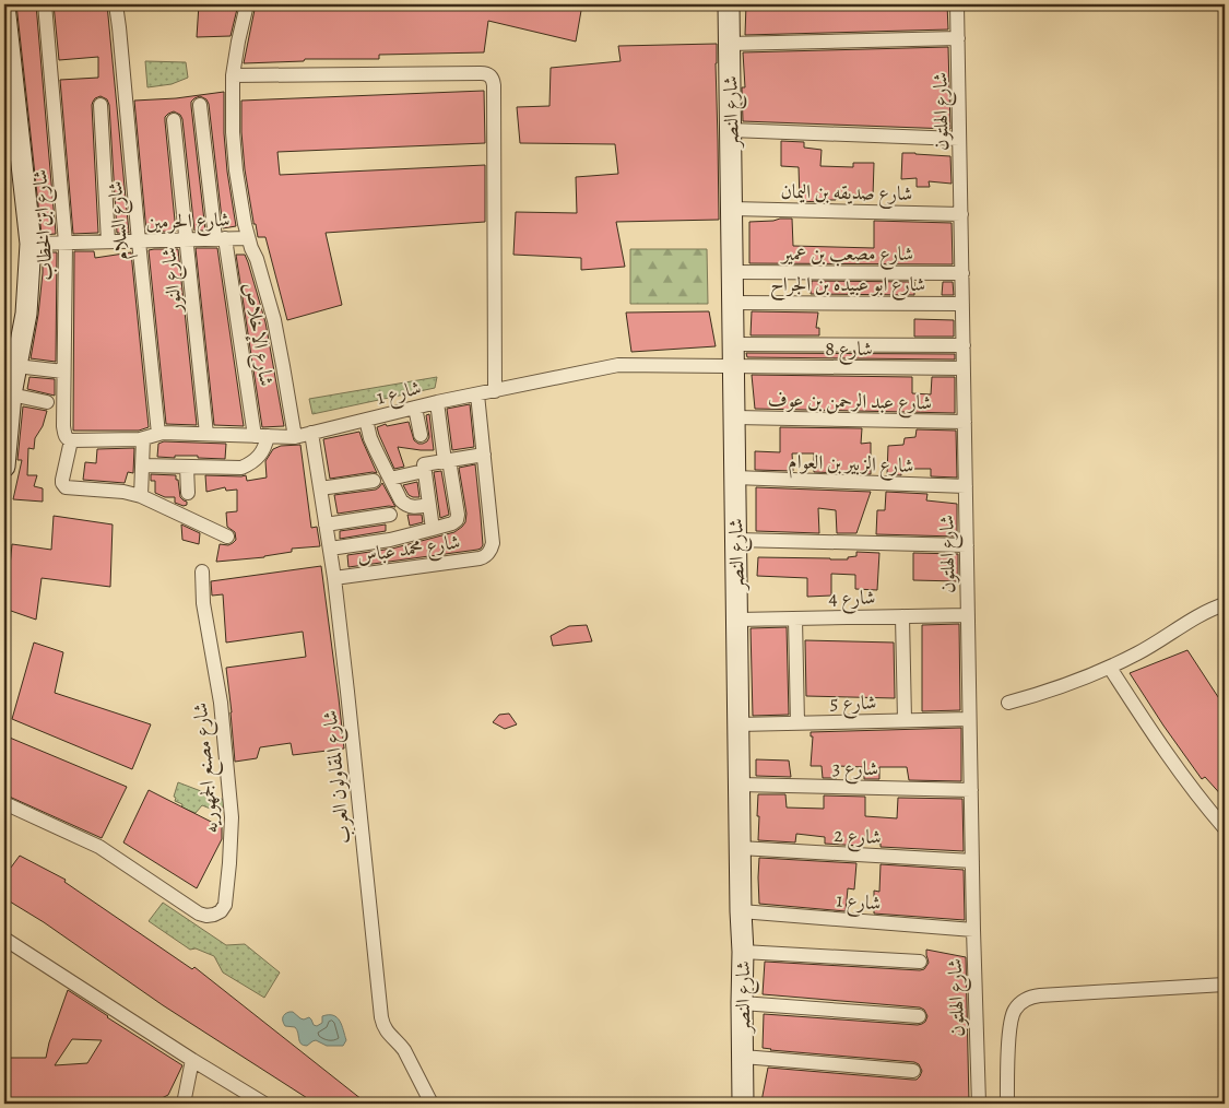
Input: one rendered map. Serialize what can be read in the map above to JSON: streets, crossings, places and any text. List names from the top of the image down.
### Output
{
  "streets": {
    "street": [
      "شارع النصر",
      "شارع الهلتون",
      "شارع صديقه بن اليمان",
      "شارع السلام",
      "شارع الحرمين",
      "شارع ابن الخطاب",
      "شارع مصعب بن عمير",
      "شارع النور",
      "شارع ابو عبيده بن الجراح",
      "شارع الإخلاص",
      "شارع 8",
      "شارع 1",
      "شارع عبد الرحمن بن عوف",
      "شارع الزبير بن العوام",
      "شارع محمد عباس",
      "شارع 4",
      "شارع 5",
      "شارع مصنع الجمهوريه",
      "شارع 3",
      "شارع المقاولون العرب",
      "شارع 2"
    ]
  },
  "crossings": [
    ["شارع النصر", "شارع صديقه بن اليمان"],
    ["شارع النصر", "شارع مصعب بن عمير"],
    ["شارع النصر", "شارع ابو عبيده بن الجراح"],
    ["شارع النصر", "شارع 8"],
    ["شارع النصر", "شارع 1"],
    ["شارع النصر", "شارع عبد الرحمن بن عوف"],
    ["شارع النصر", "شارع الزبير بن العوام"],
    ["شارع النصر", "شارع 4"],
    ["شارع النصر", "شارع 5"],
    ["شارع النصر", "شارع 3"],
    ["شارع النصر", "شارع 2"],
    ["شارع الهلتون", "شارع صديقه بن اليمان"],
    ["شارع الهلتون", "شارع مصعب بن عمير"],
    ["شارع الهلتون", "شارع ابو عبيده بن الجراح"],
    ["شارع الهلتون", "شارع 8"],
    ["شارع الهلتون", "شارع 1"],
    ["شارع الهلتون", "شارع عبد الرحمن بن عوف"],
    ["شارع الهلتون", "شارع الزبير بن العوام"],
    ["شارع الهلتون", "شارع 4"],
    ["شارع الهلتون", "شارع 5"],
    ["شارع الهلتون", "شارع 3"],
    ["شارع الهلتون", "شارع 2"],
    ["شارع السلام", "شارع الحرمين"],
    ["شارع السلام", "شارع 1"],
    ["شارع الحرمين", "شارع ابن الخطاب"],
    ["شارع الحرمين", "شارع النور"],
    ["شارع الحرمين", "شارع الإخلاص"],
    ["شارع ابن الخطاب", "شارع 1"],
    ["شارع النور", "شارع 1"],
    ["شارع الإخلاص", "شارع 1"],
    ["شارع 8", "شارع 1"],
    ["شارع 1", "شارع المقاولون العرب"],
    ["شارع محمد عباس", "شارع المقاولون العرب"]
  ]
}
